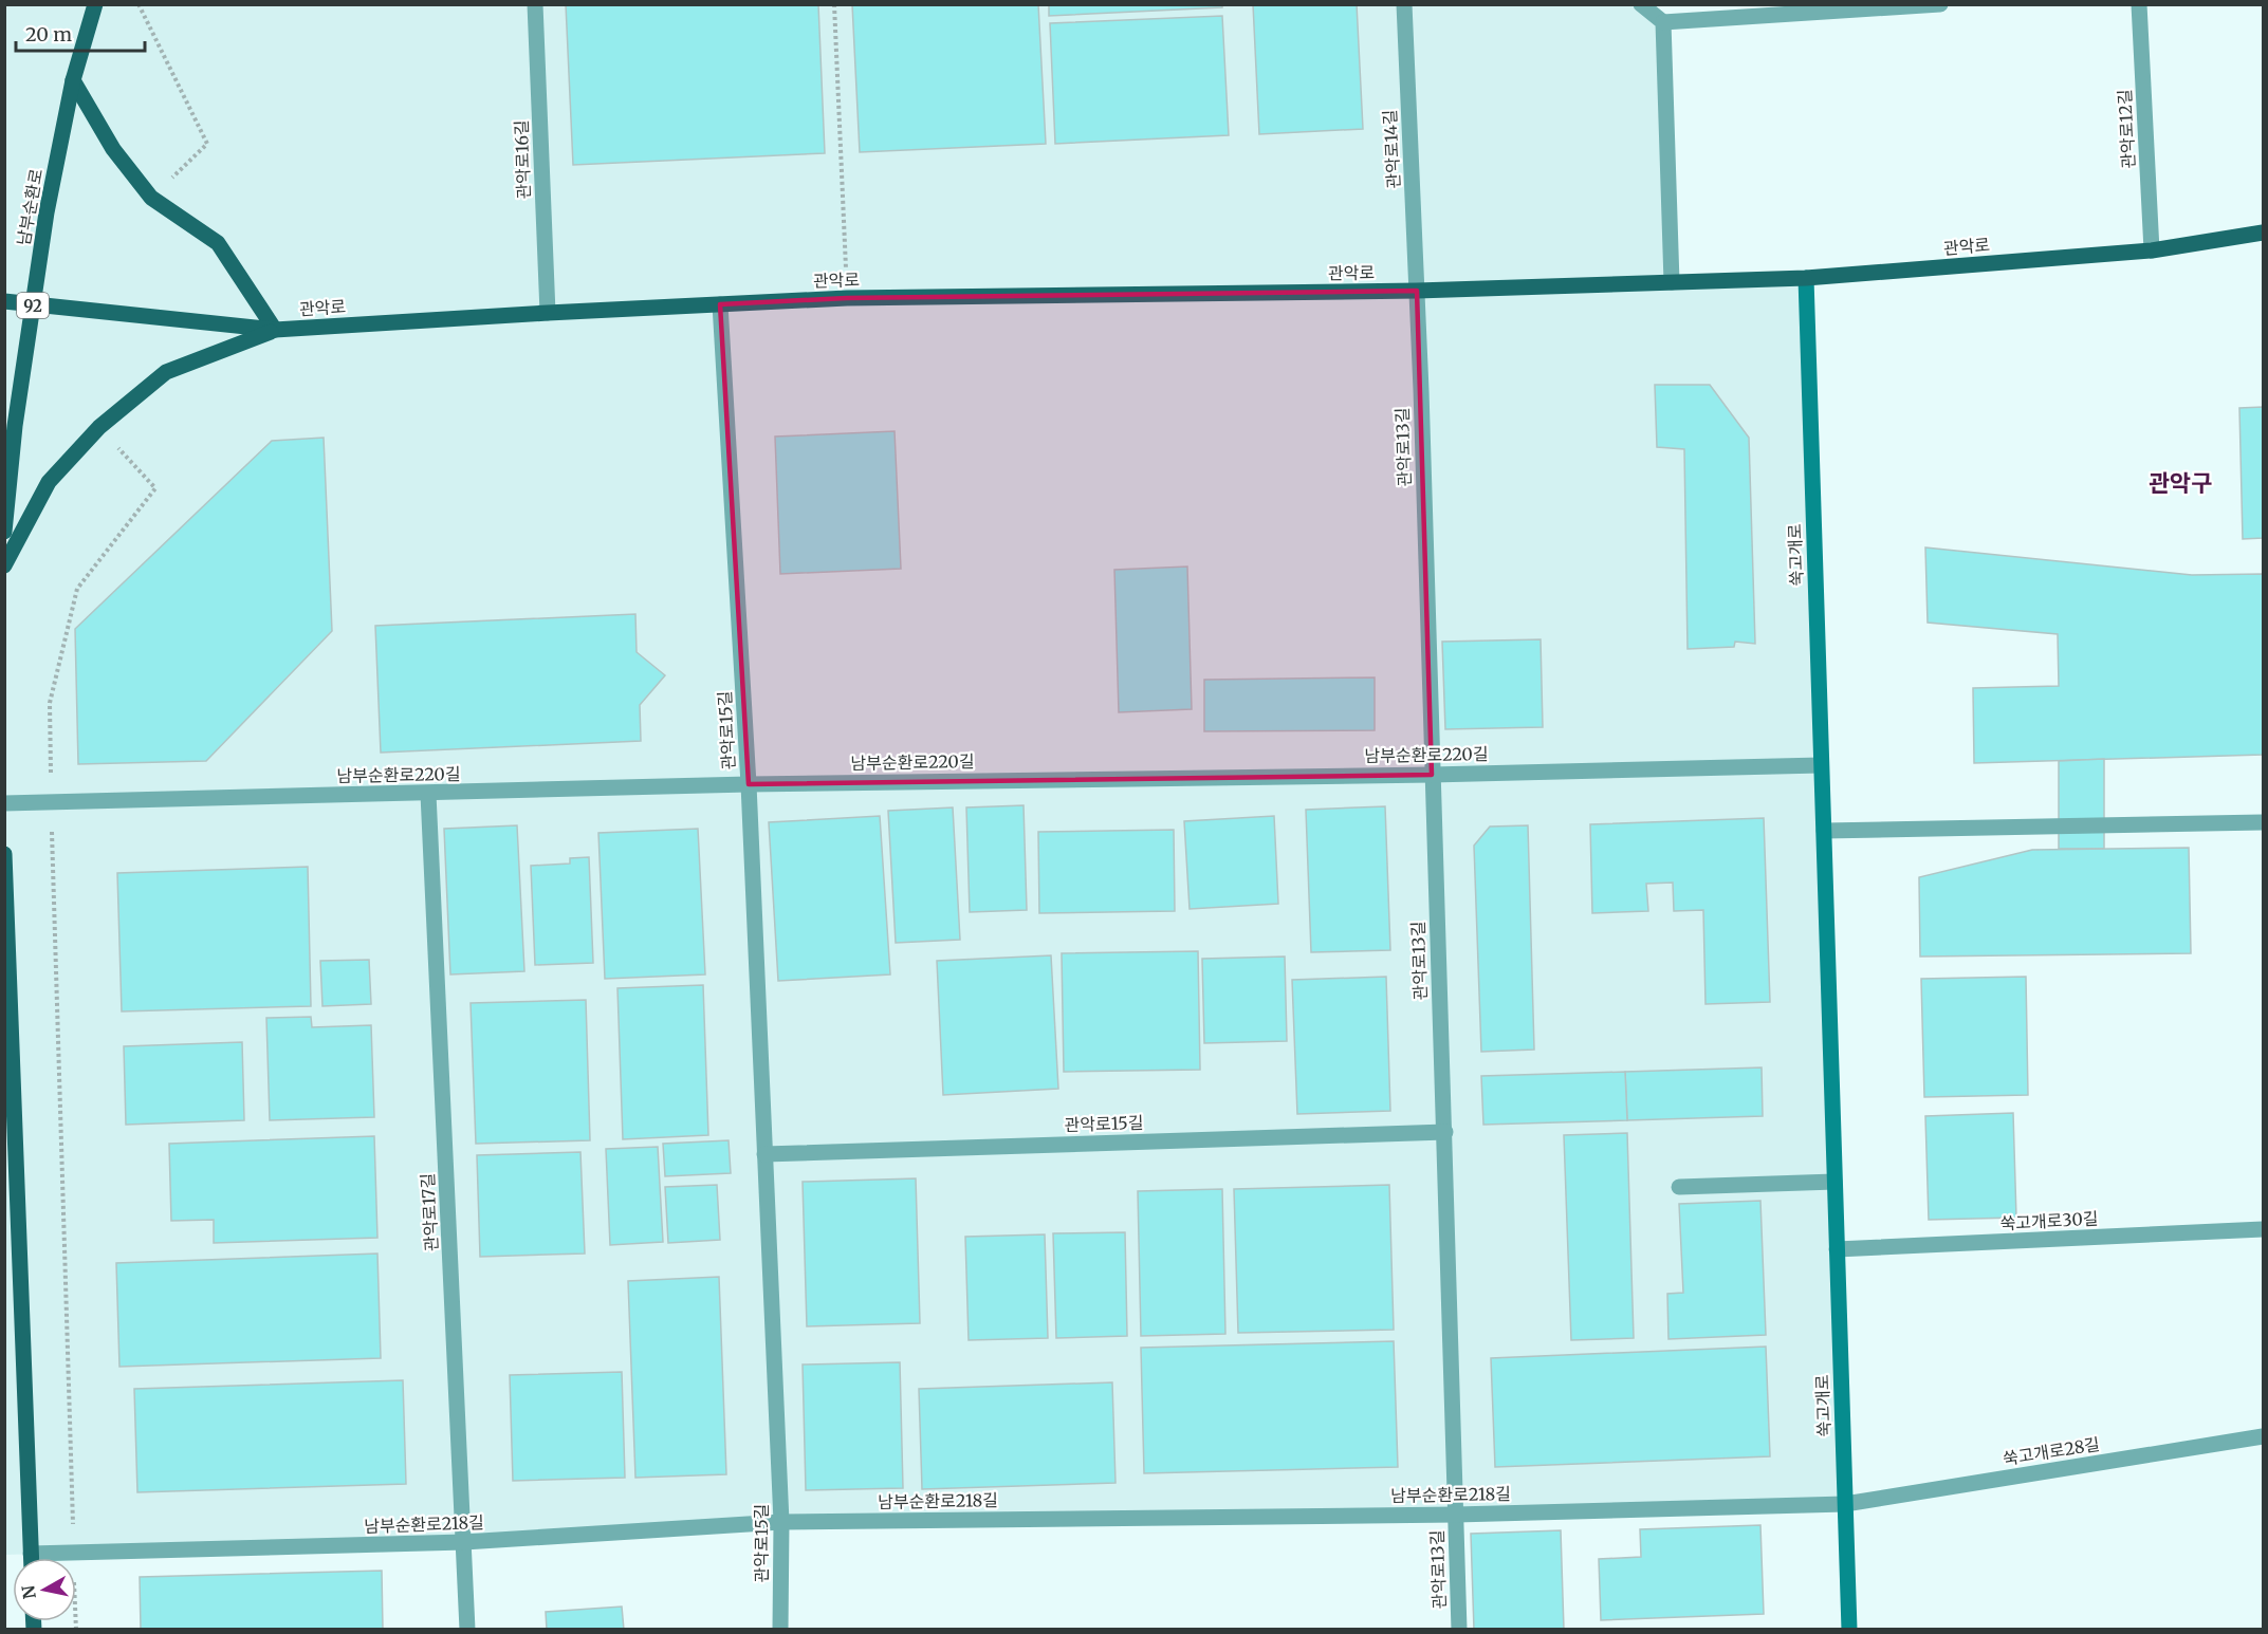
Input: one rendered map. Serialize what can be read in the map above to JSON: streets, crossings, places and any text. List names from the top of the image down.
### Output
{
  "streets": {
    "main road": [
      "남부순환로",
      "관악로",
      "92",
      "쑥고개로"
    ],
    "street": [
      "관악로12길",
      "관악로14길",
      "관악로16길",
      "관악로13길",
      "관악로15길",
      "남부순환로220길",
      "관악로17길",
      "쑥고개로30길",
      "쑥고개로28길",
      "남부순환로218길"
    ]
  },
  "crossings": [
    ["관악로12길", "관악로"],
    ["관악로14길", "관악로"],
    ["관악로14길", "관악로13길"],
    ["관악로16길", "관악로"],
    ["남부순환로", "관악로"],
    ["관악로", "관악로13길"],
    ["관악로", "쑥고개로"],
    ["관악로", "관악로15길"],
    ["관악로13길", "관악로15길"],
    ["관악로13길", "남부순환로220길"],
    ["관악로13길", "남부순환로218길"],
    ["쑥고개로", "남부순환로220길"],
    ["쑥고개로", "쑥고개로30길"],
    ["쑥고개로", "쑥고개로28길"],
    ["쑥고개로", "남부순환로218길"],
    ["관악로15길", "남부순환로220길"],
    ["관악로15길", "남부순환로218길"],
    ["남부순환로220길", "관악로17길"],
    ["관악로17길", "남부순환로218길"],
    ["쑥고개로28길", "남부순환로218길"]
  ],
  "districts": ["관악구"],
  "scale_bar": "20 m",
  "north": "left"
}
